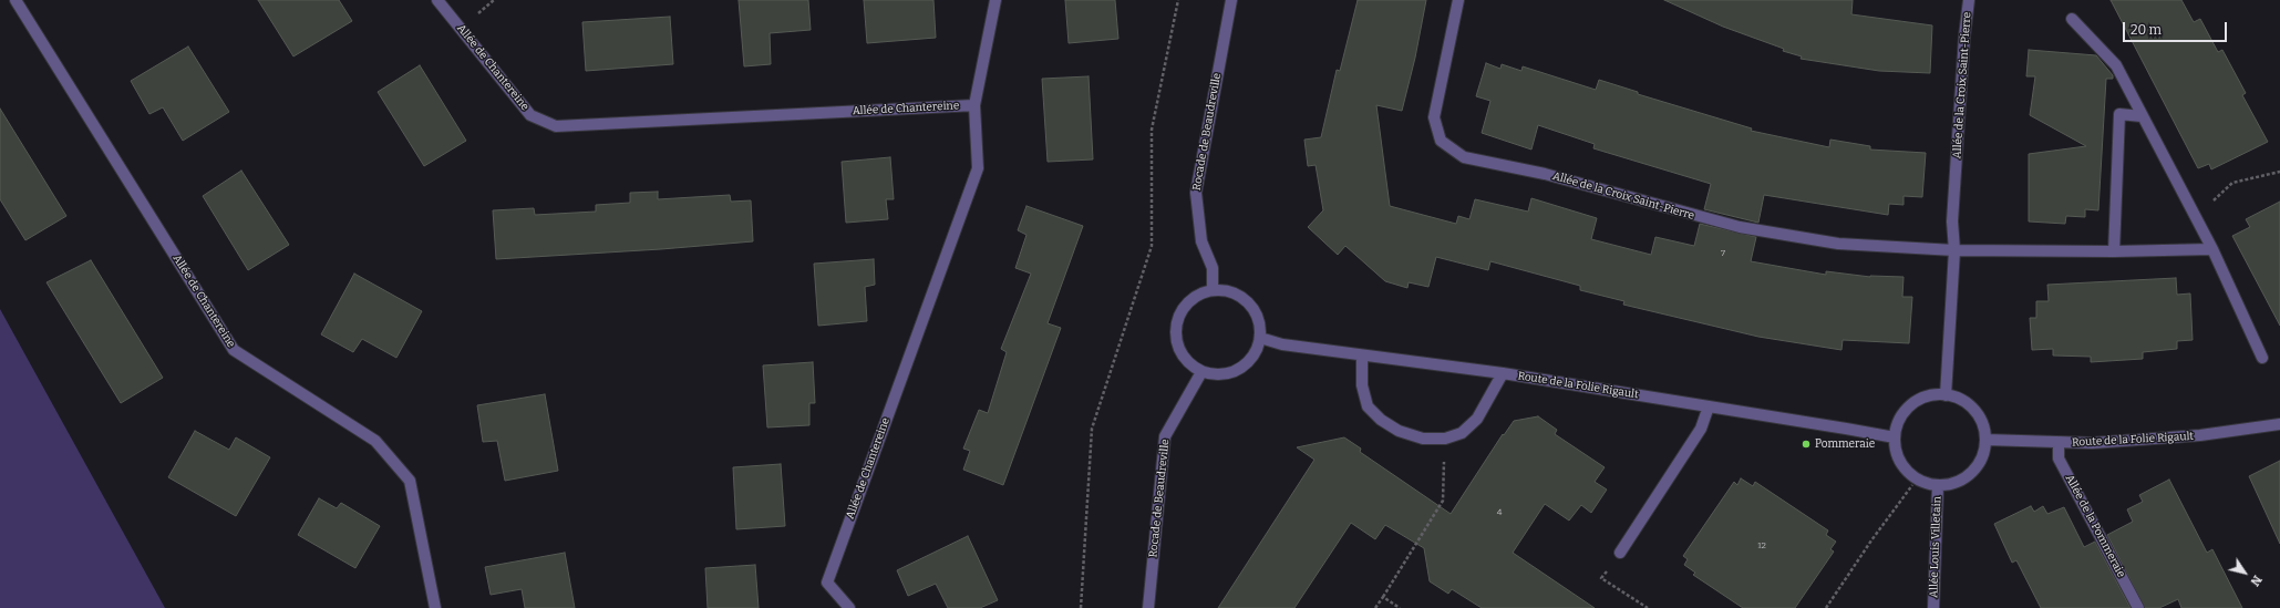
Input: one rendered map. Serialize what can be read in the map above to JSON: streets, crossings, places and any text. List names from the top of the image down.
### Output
{
  "streets": {
    "street": [
      "Allée de Chantereine",
      "Allée de la Croix Saint-Pierre",
      "Rocade de Beaudreville",
      "Route de la Folie Rigault",
      "Allée de la Pommeraie",
      "Allée Louis Villetain"
    ]
  },
  "crossings": [
    ["Allée de la Croix Saint-Pierre", "Route de la Folie Rigault"],
    ["Allée de la Croix Saint-Pierre", "Allée Louis Villetain"],
    ["Rocade de Beaudreville", "Route de la Folie Rigault"],
    ["Route de la Folie Rigault", "Allée de la Pommeraie"],
    ["Route de la Folie Rigault", "Allée Louis Villetain"]
  ],
  "places": ["Pommeraie"],
  "house_numbers": ["7", "4", "12"],
  "scale_bar": "20 m",
  "north": "bottom right"
}
